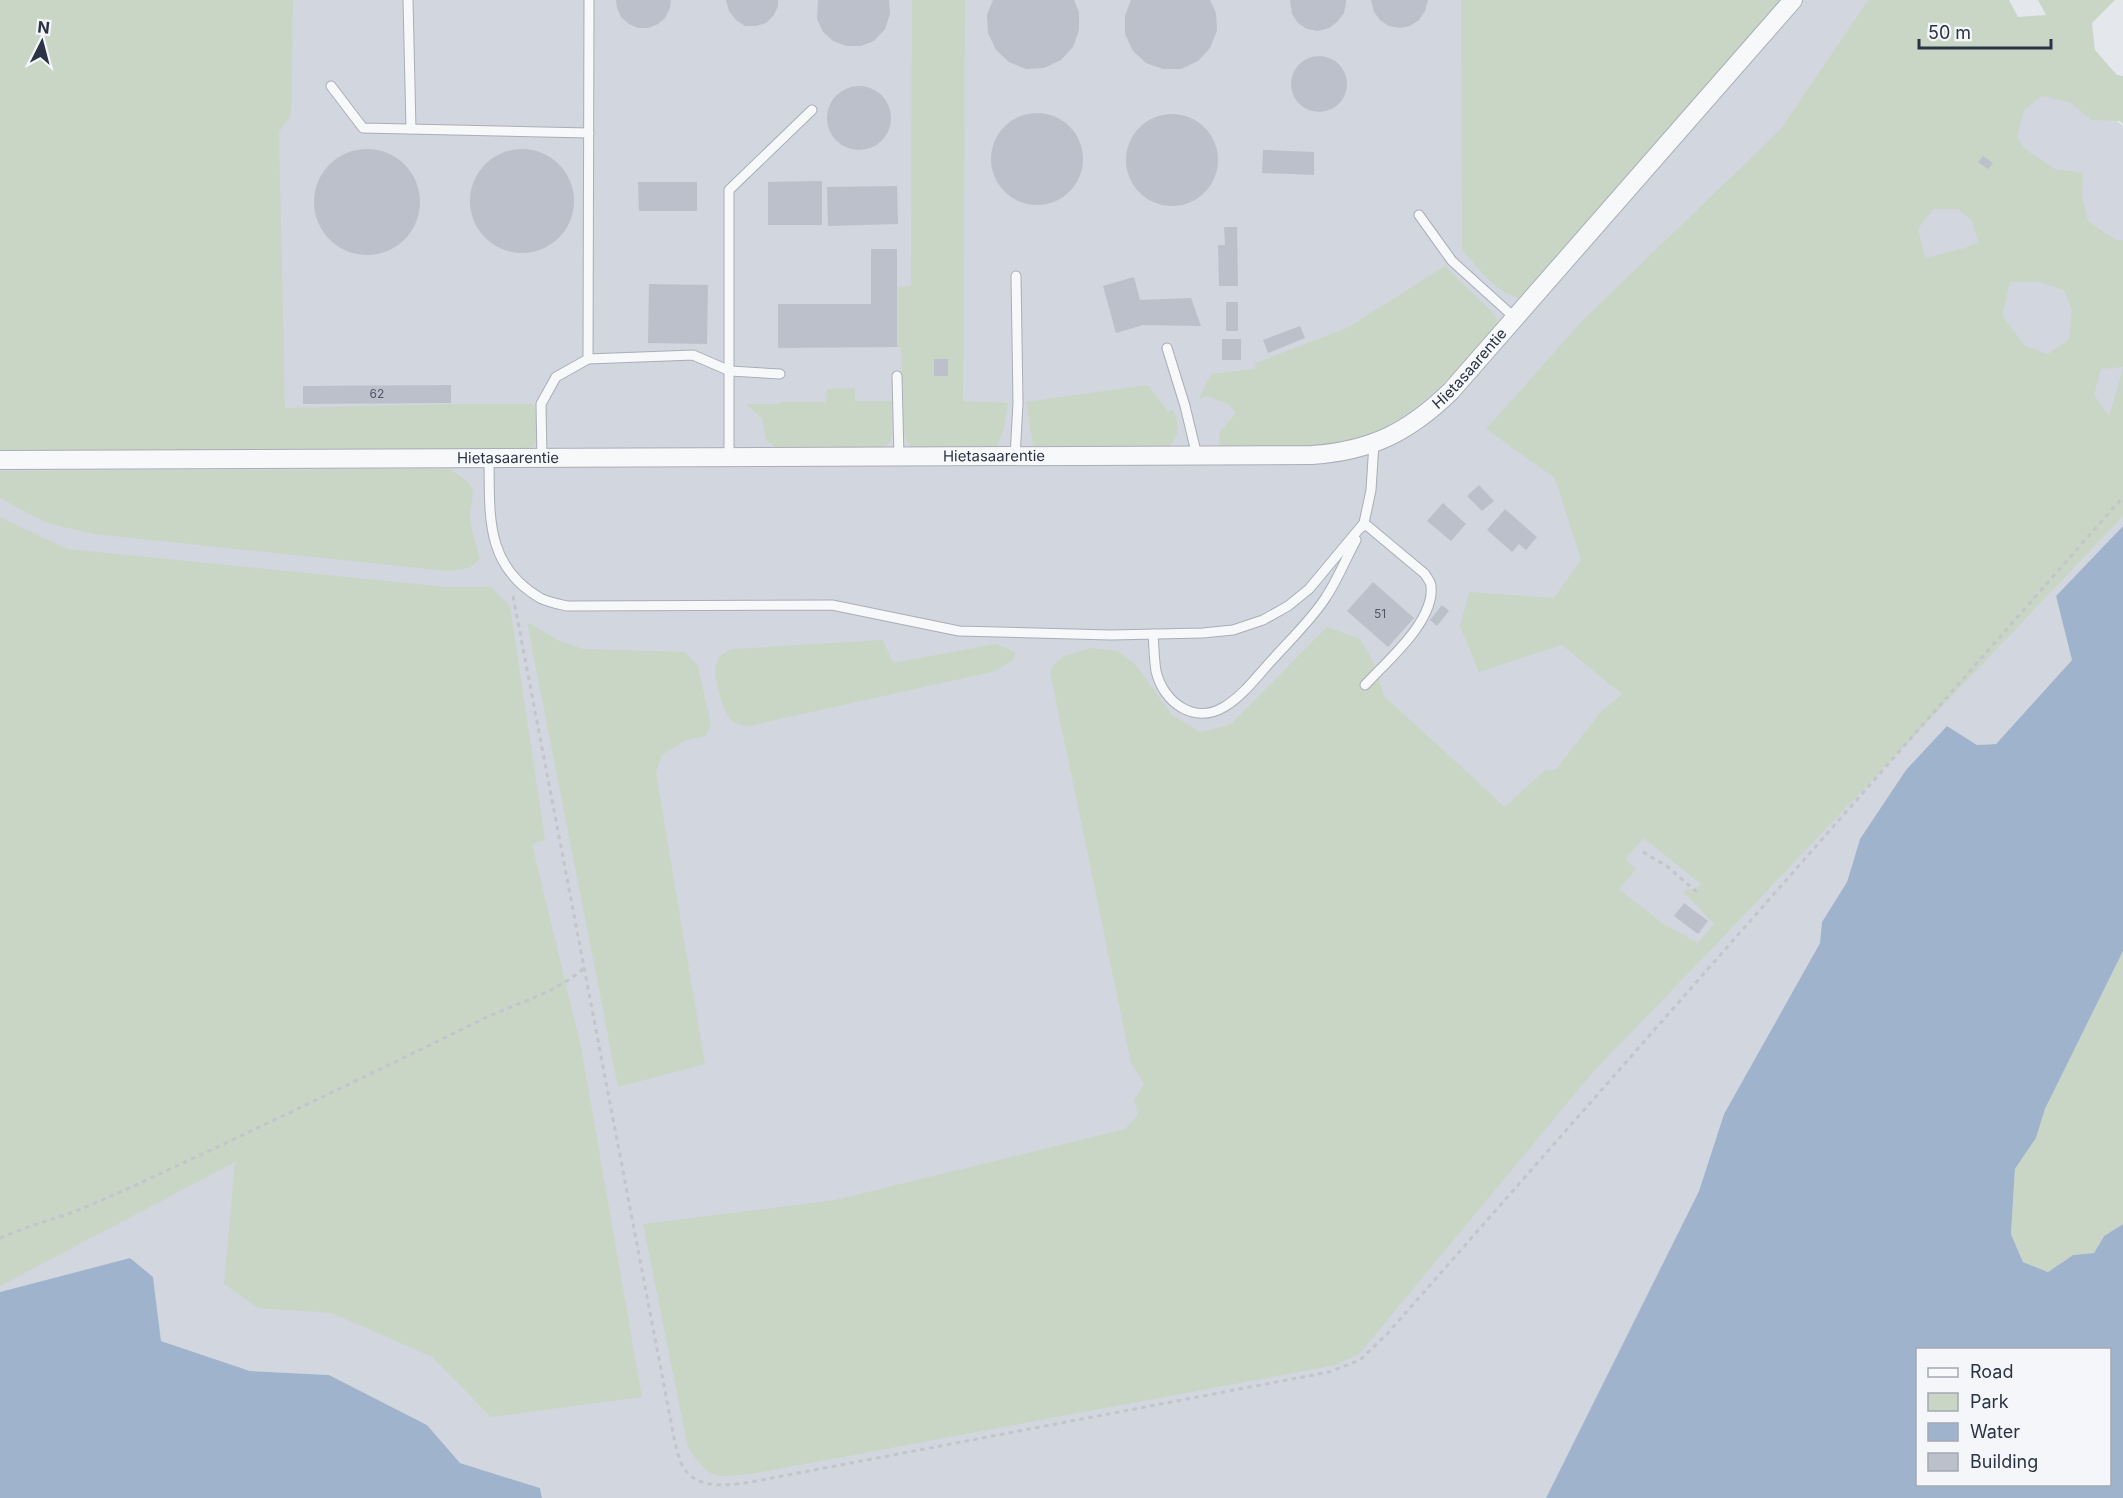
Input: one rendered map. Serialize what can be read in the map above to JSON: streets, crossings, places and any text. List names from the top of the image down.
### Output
{
  "streets": {
    "street": ["Hietasaarentie"]
  },
  "house_numbers": ["62", "51"],
  "legend": [
    "Road",
    "Park",
    "Water",
    "Building"
  ],
  "scale_bar": "50 m",
  "north": "top"
}
